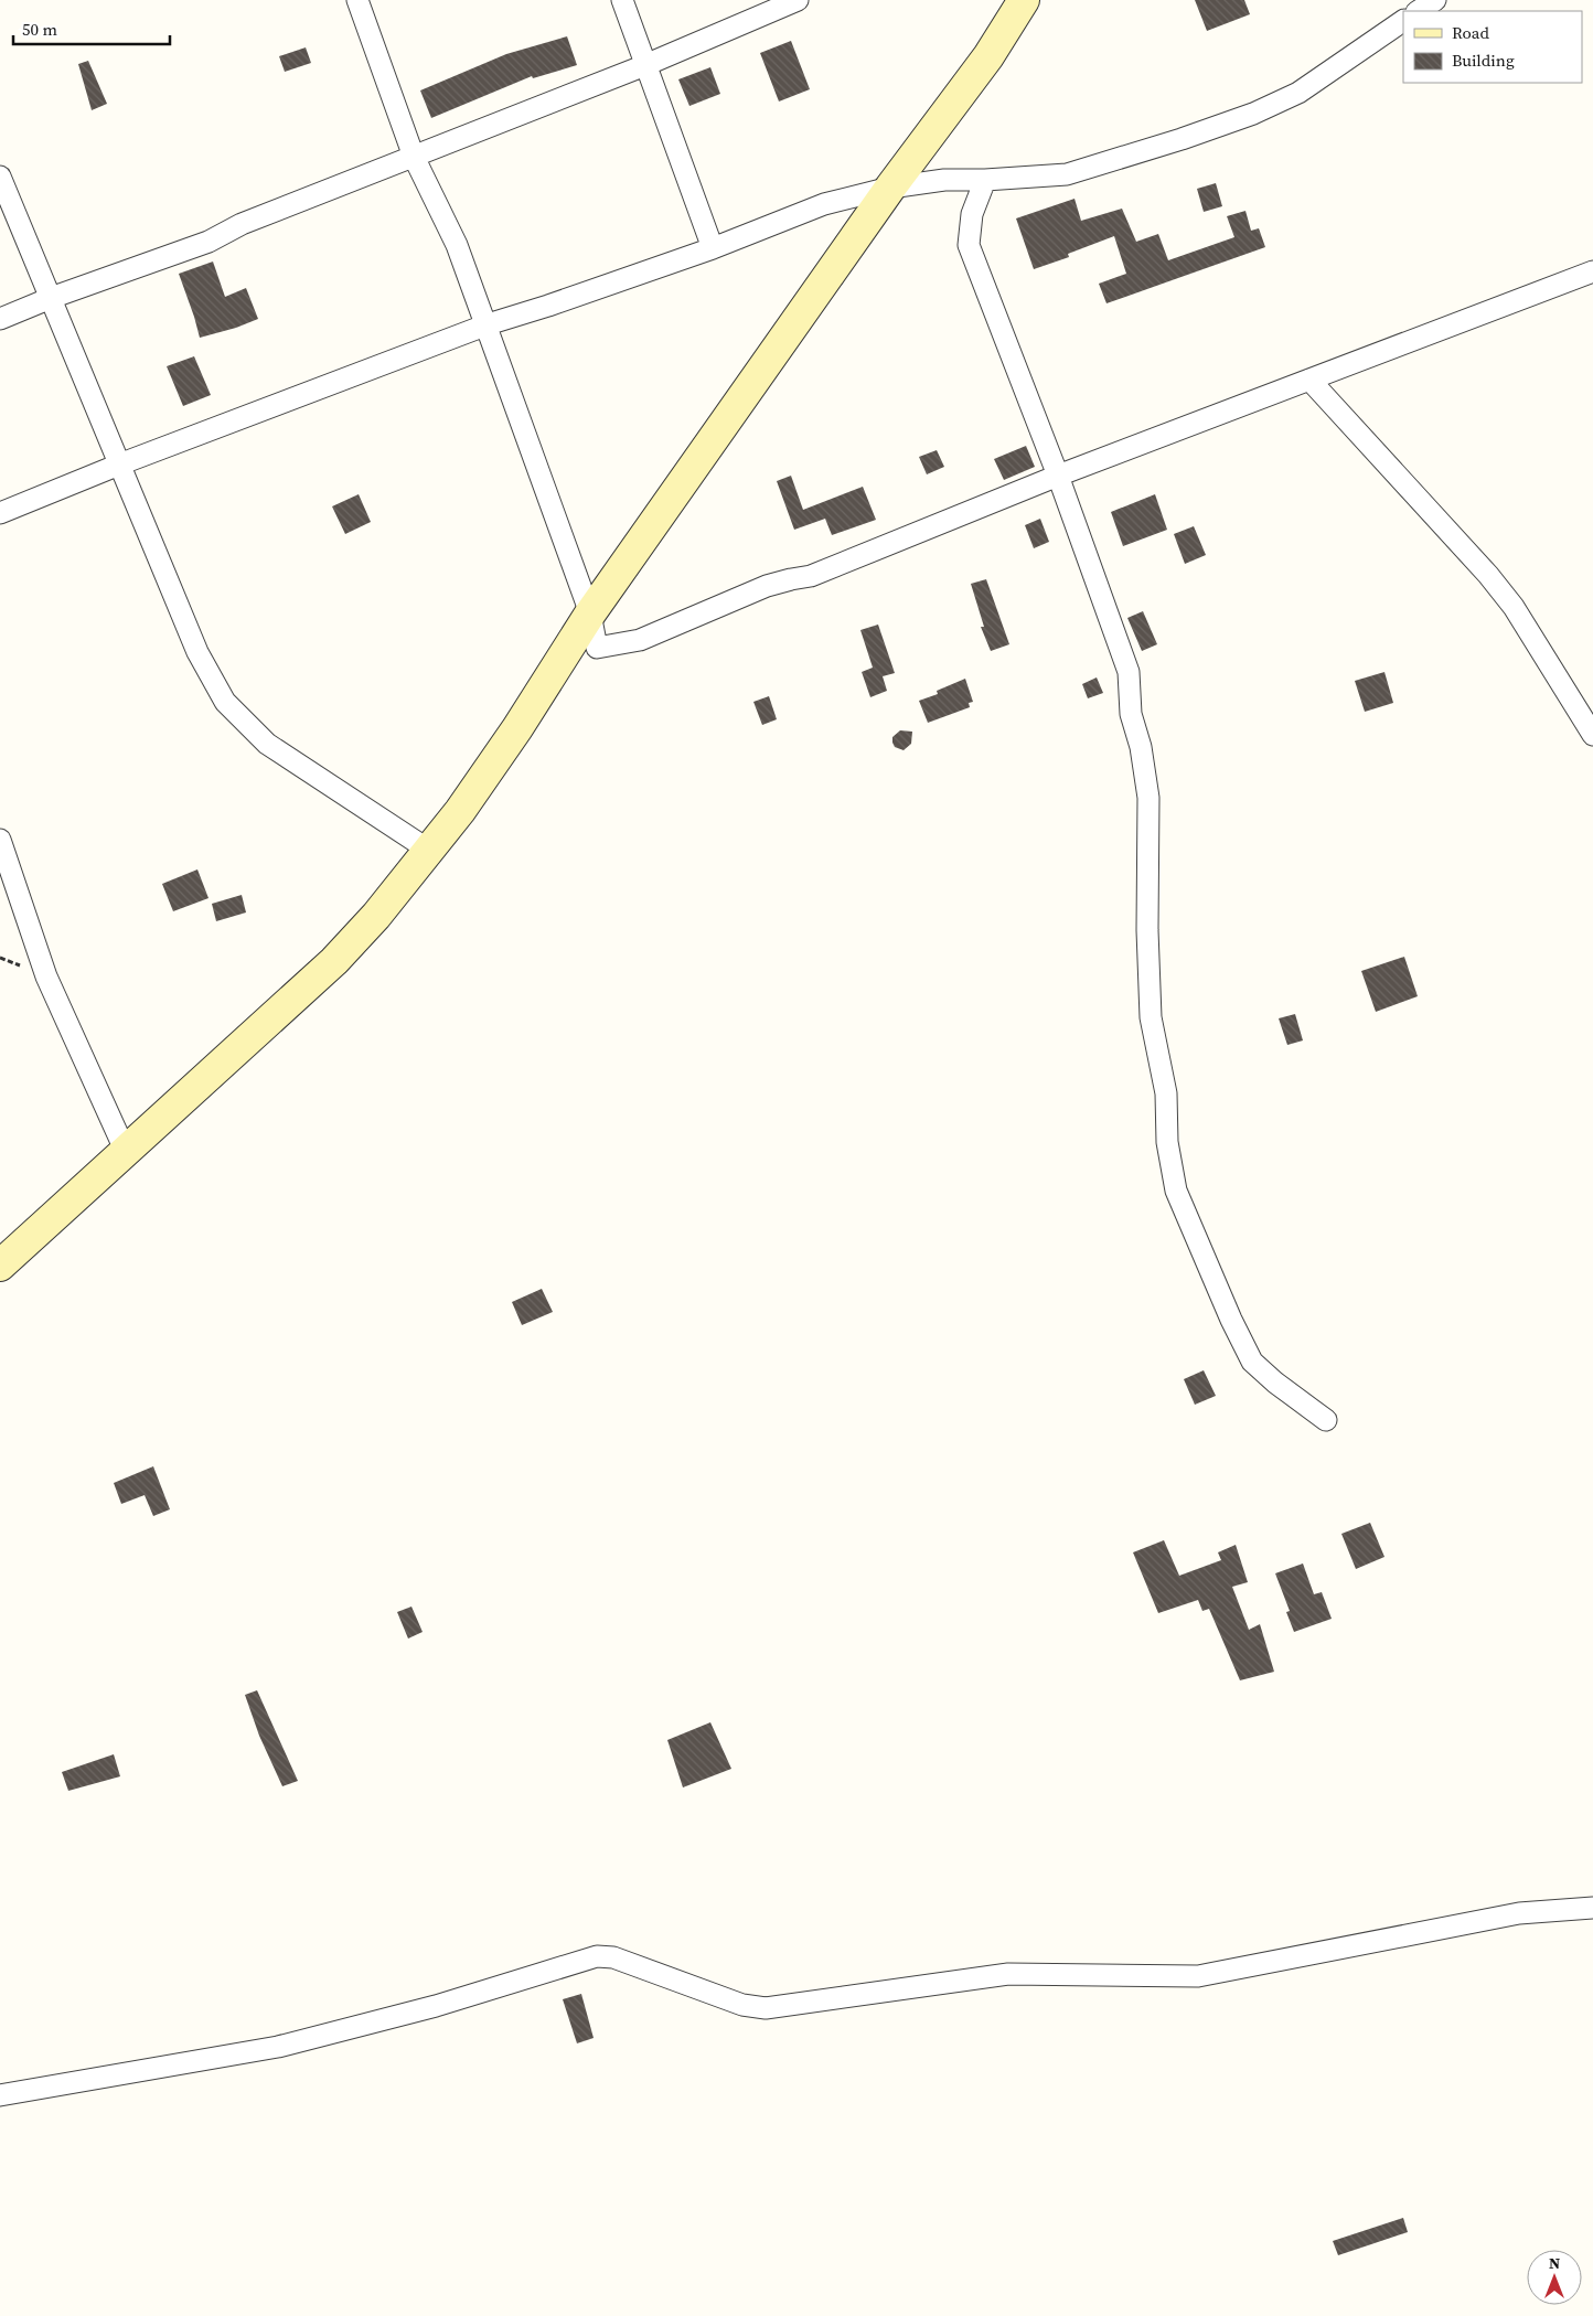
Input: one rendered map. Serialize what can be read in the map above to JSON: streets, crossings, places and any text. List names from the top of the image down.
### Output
{
  "legend": ["Road", "Building"],
  "scale_bar": "50 m",
  "north": "top"
}
